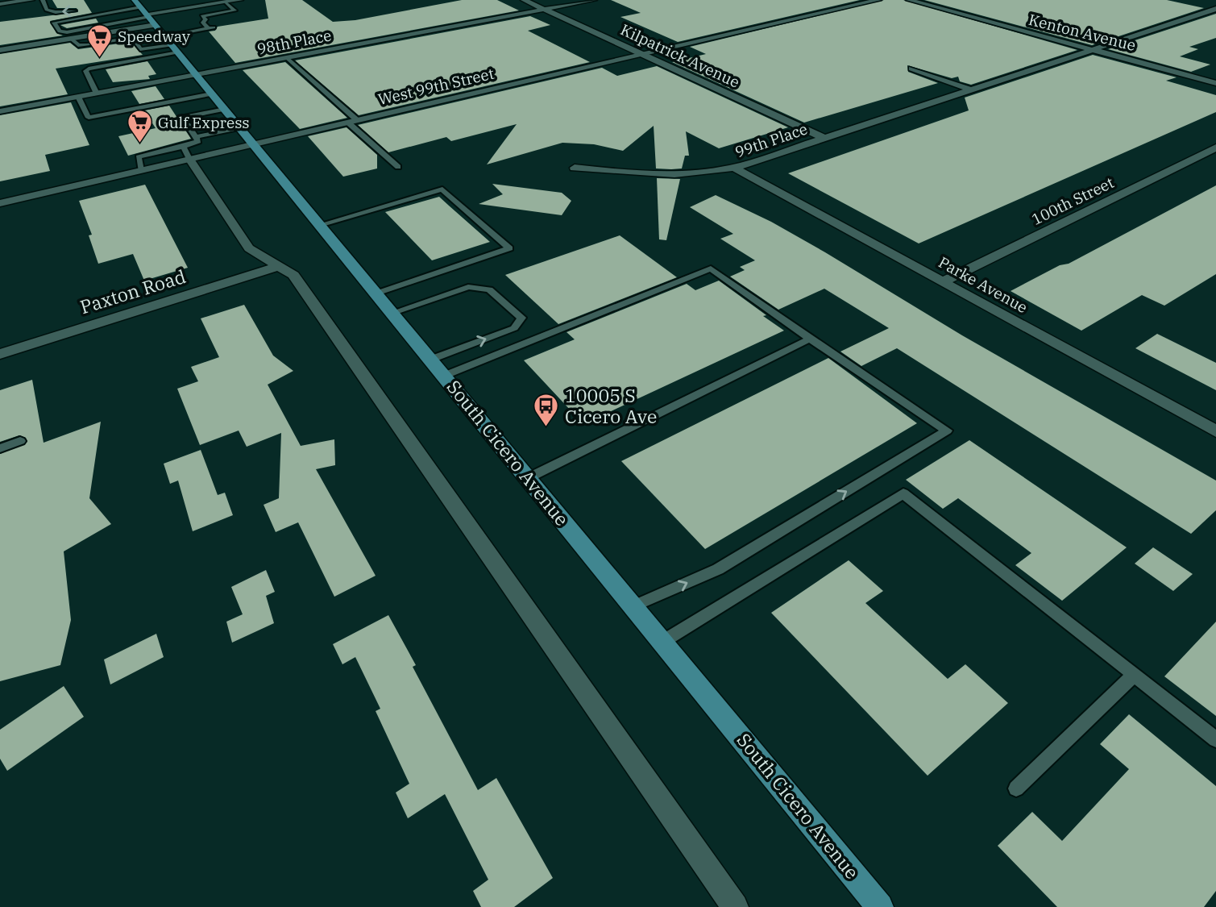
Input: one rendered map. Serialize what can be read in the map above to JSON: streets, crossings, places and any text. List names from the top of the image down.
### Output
{
  "streets": {
    "main road": ["South Cicero Avenue"],
    "street": [
      "Kenton Avenue",
      "98th Place",
      "Kilpatrick Avenue",
      "West 99th Street",
      "99th Place",
      "100th Street",
      "Parke Avenue",
      "Paxton Road"
    ]
  },
  "crossings": [
    ["Kenton Avenue", "99th Place"],
    ["98th Place", "Kilpatrick Avenue"],
    ["98th Place", "South Cicero Avenue"],
    ["Kilpatrick Avenue", "West 99th Street"],
    ["Kilpatrick Avenue", "99th Place"],
    ["West 99th Street", "South Cicero Avenue"],
    ["99th Place", "Parke Avenue"],
    ["100th Street", "Parke Avenue"]
  ],
  "places": {
    "supermarket": ["Speedway", "Gulf Express"],
    "bus stop": ["10005 S Cicero Ave"]
  }
}
